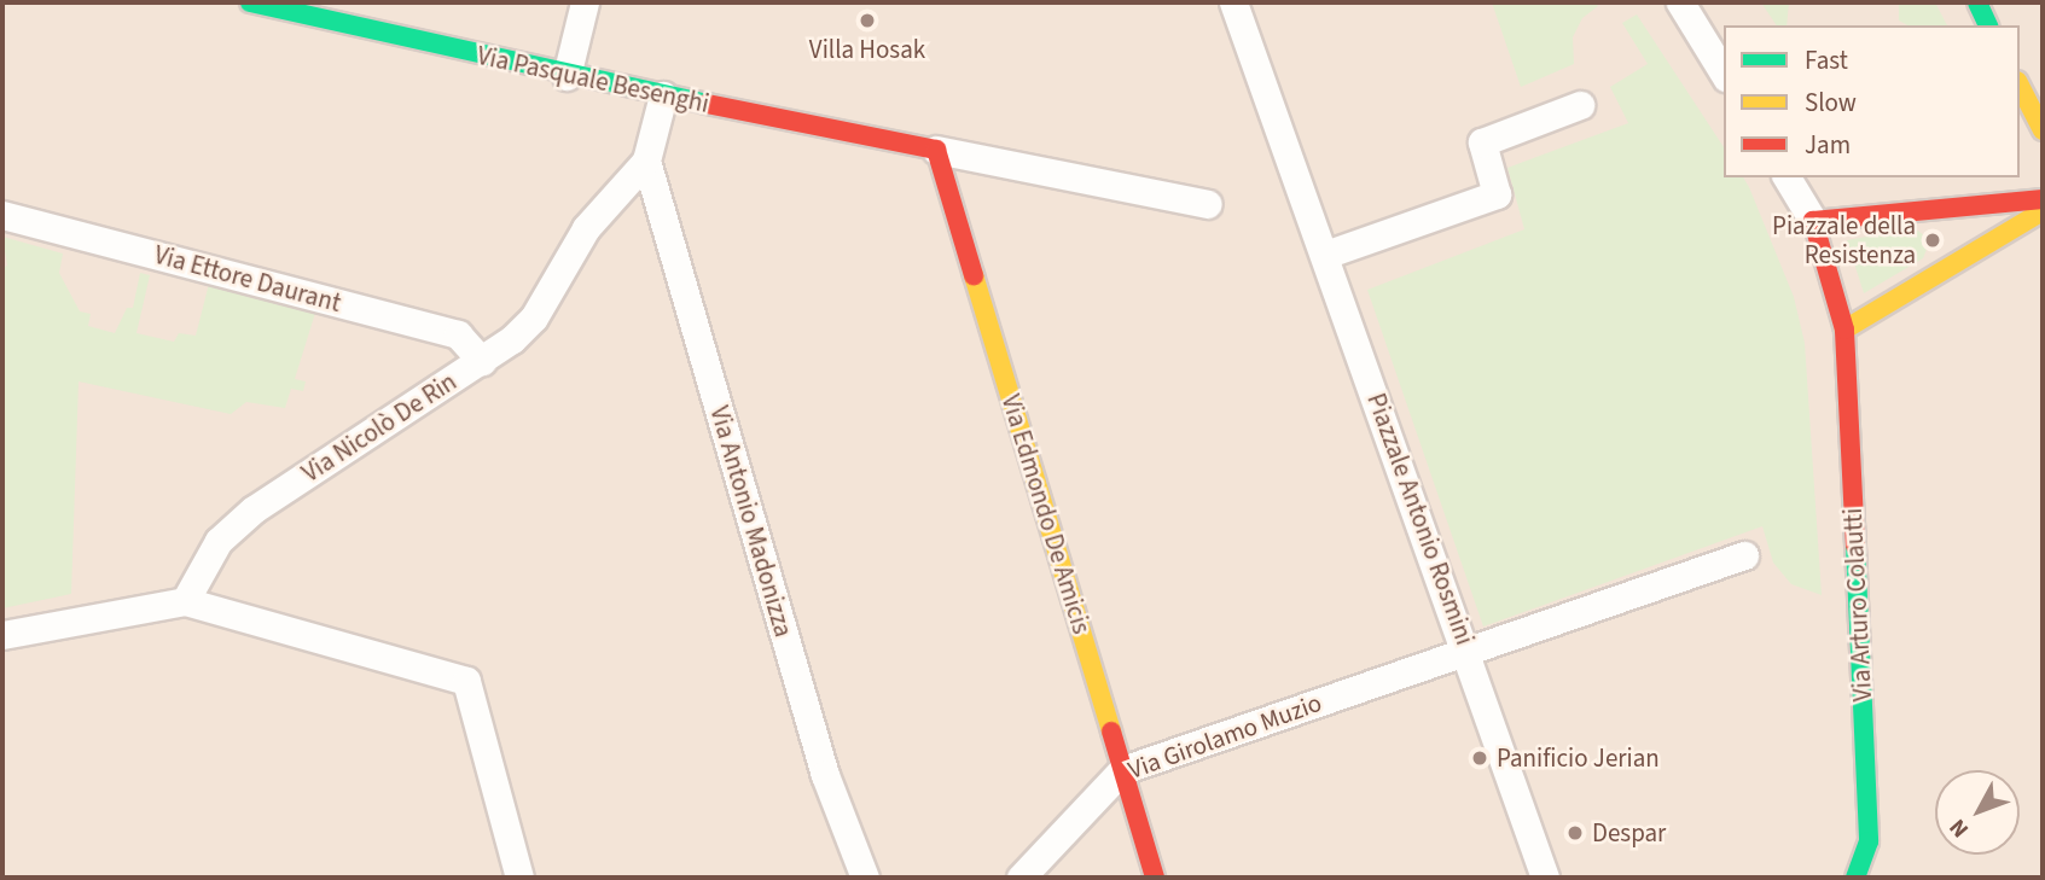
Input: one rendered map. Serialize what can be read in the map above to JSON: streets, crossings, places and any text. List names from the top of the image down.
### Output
{
  "streets": {
    "street": [
      "Via Pasquale Besenghi",
      "Via Ettore Daurant",
      "Via Nicolò De Rin",
      "Via Edmondo De Amicis",
      "Piazzale Antonio Rosmini",
      "Via Antonio Madonizza",
      "Via Arturo Colautti",
      "Via Girolamo Muzio"
    ]
  },
  "crossings": [
    ["Via Pasquale Besenghi", "Via Nicolò De Rin"],
    ["Via Pasquale Besenghi", "Via Edmondo De Amicis"],
    ["Via Ettore Daurant", "Via Nicolò De Rin"],
    ["Via Nicolò De Rin", "Via Antonio Madonizza"],
    ["Via Edmondo De Amicis", "Via Girolamo Muzio"],
    ["Piazzale Antonio Rosmini", "Via Girolamo Muzio"]
  ],
  "places": [
    "Villa Hosak",
    "Piazzale della Resistenza",
    "Panificio Jerian",
    "Despar"
  ],
  "legend": ["Fast", "Slow", "Jam"],
  "north": "bottom left"
}
